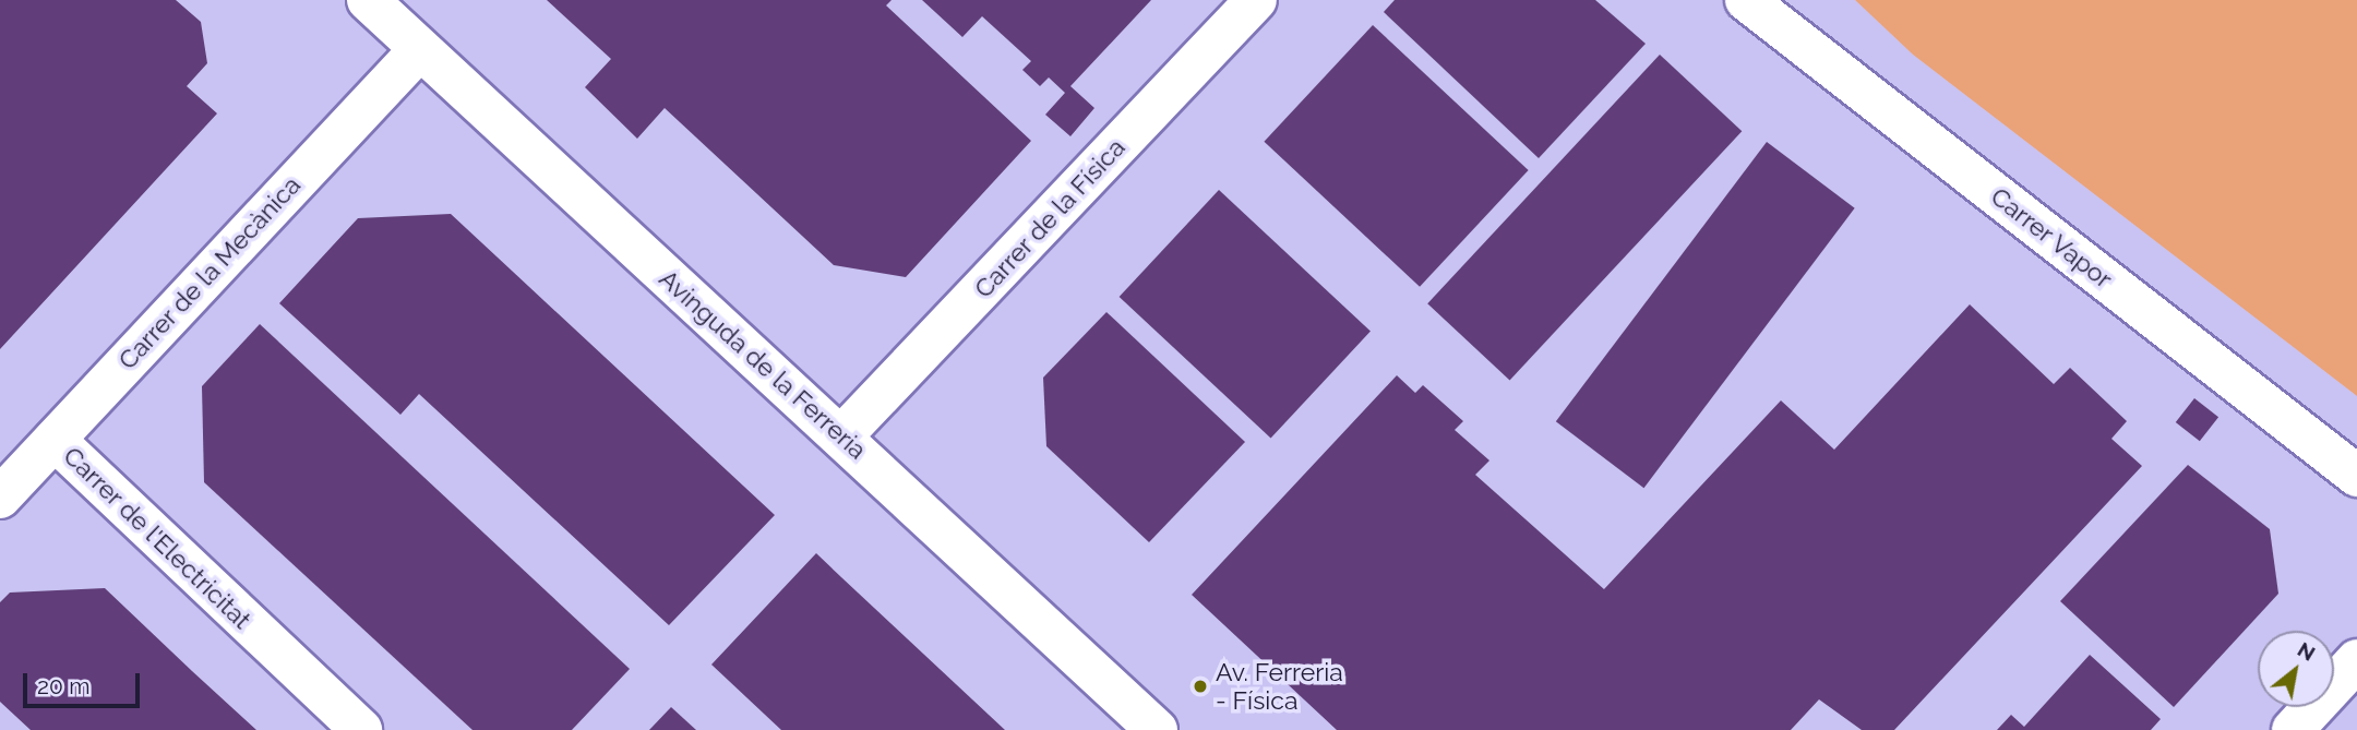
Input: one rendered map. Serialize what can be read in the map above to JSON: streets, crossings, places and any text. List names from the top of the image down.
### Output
{
  "streets": {
    "street": [
      "Carrer de la Física",
      "Carrer Vapor",
      "Carrer de la Mecànica",
      "Avinguda de la Ferreria",
      "Carrer de l'Electricitat"
    ]
  },
  "crossings": [
    ["Carrer de la Física", "Avinguda de la Ferreria"],
    ["Carrer de la Mecànica", "Avinguda de la Ferreria"],
    ["Carrer de la Mecànica", "Carrer de l'Electricitat"]
  ],
  "places": ["Av. Ferreria - Física"],
  "scale_bar": "20 m",
  "north": "top right"
}
